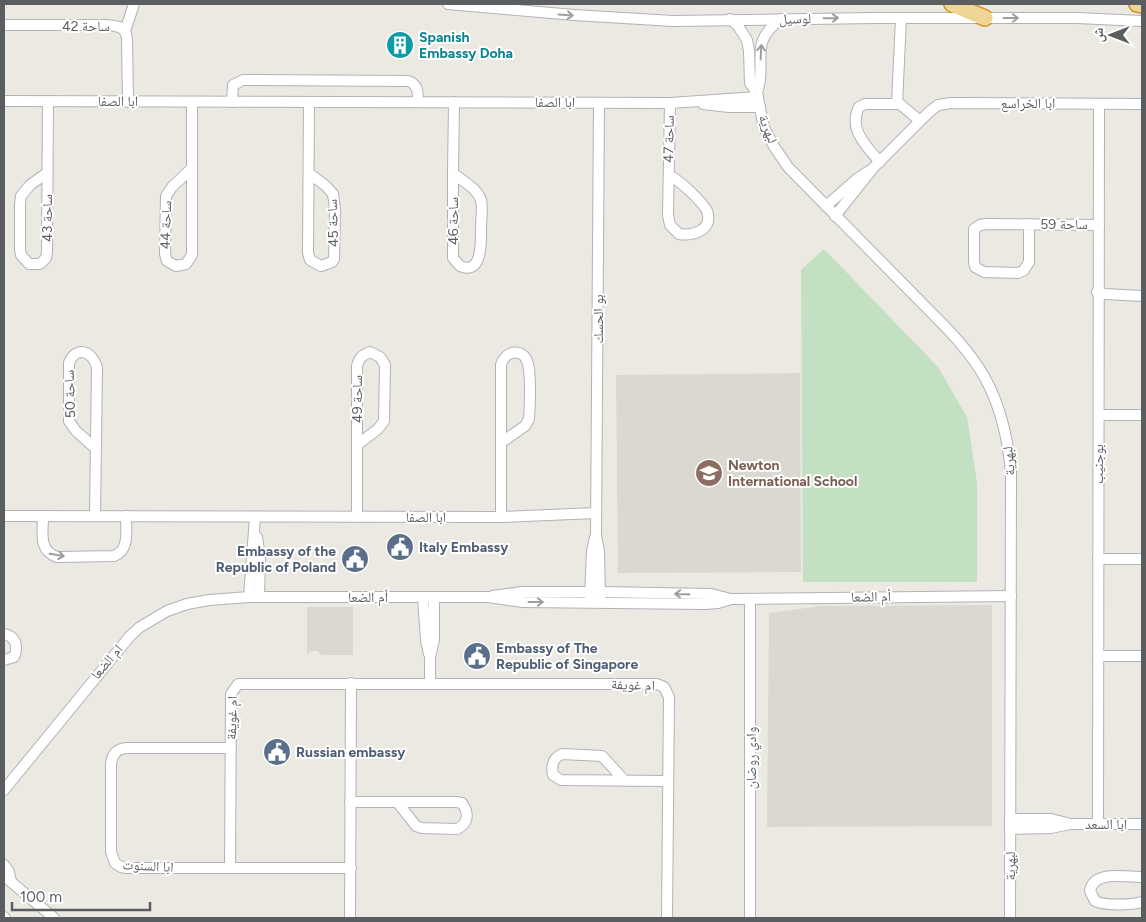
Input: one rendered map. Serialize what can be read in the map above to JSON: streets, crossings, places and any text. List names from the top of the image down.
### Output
{
  "streets": {
    "street": [
      "لوسيل",
      "ساحة 42",
      "ابا الصفا",
      "ابا الخراسع",
      "لبهرية",
      "ساحة 47",
      "ساحة 43",
      "ساحة 46",
      "ساحة 45",
      "ساحة 59",
      "ساحة 44",
      "بو الحسك",
      "ساحة 50",
      "ساحة 49",
      "بوجنيب",
      "أم الضعا",
      "ام الضعا",
      "ام غويفة",
      "وادي روضان",
      "ابا السعد",
      "ابا السنوت"
    ]
  },
  "crossings": [
    ["لوسيل", "لبهرية"],
    ["ساحة 42", "ابا الصفا"],
    ["ابا الصفا", "لبهرية"],
    ["ابا الصفا", "ساحة 47"],
    ["ابا الصفا", "ساحة 43"],
    ["ابا الصفا", "ساحة 46"],
    ["ابا الصفا", "ساحة 45"],
    ["ابا الصفا", "ساحة 44"],
    ["ابا الصفا", "بو الحسك"],
    ["ابا الصفا", "ساحة 50"],
    ["ابا الصفا", "ساحة 49"],
    ["ابا الخراسع", "لبهرية"],
    ["ابا الخراسع", "بوجنيب"],
    ["لبهرية", "أم الضعا"],
    ["لبهرية", "ابا السعد"],
    ["ساحة 59", "بوجنيب"],
    ["بو الحسك", "أم الضعا"],
    ["بوجنيب", "ابا السعد"],
    ["أم الضعا", "ام الضعا"],
    ["أم الضعا", "وادي روضان"],
    ["ام غويفة", "ابا السنوت"]
  ],
  "one_way": ["لوسيل"],
  "places": {
    "building": ["Spanish Embassy Doha"],
    "school or university": ["Newton International School"],
    "public building": [
      "Italy Embassy",
      "Embassy of the Republic of Poland",
      "Embassy of The Republic of Singapore",
      "Russian embassy"
    ]
  },
  "scale_bar": "100 m",
  "north": "left"
}
